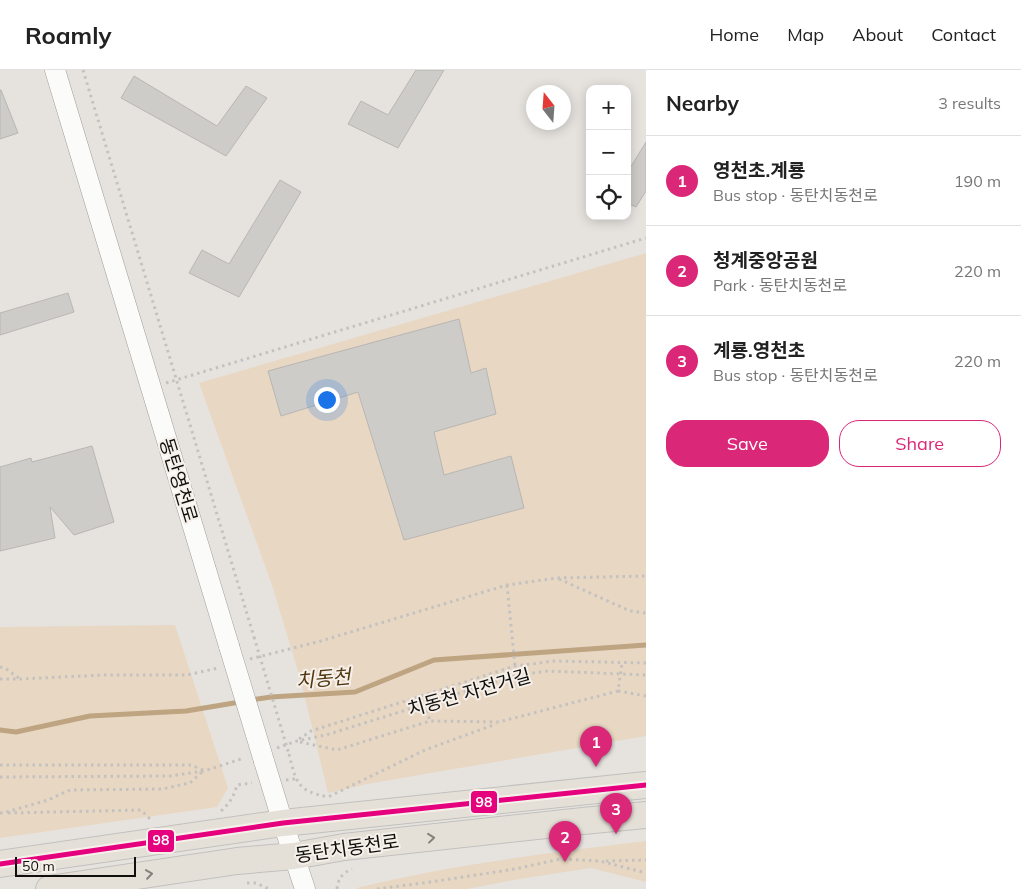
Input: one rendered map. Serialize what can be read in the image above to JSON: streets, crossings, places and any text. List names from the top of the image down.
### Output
{
  "streets": {
    "main road": ["동탄치동천로"],
    "street": ["동탄영천로"],
    "path": ["치동천 자전거길"]
  },
  "crossings": [
    ["동탄영천로", "동탄치동천로"]
  ],
  "water": ["치동천"],
  "lines": ["transit line 98"],
  "scale_bar": "50 m",
  "north": "top",
  "page": {
    "header": "Roamly",
    "nav": [
      "Home",
      "Map",
      "About",
      "Contact"
    ],
    "heading": ["Nearby", "3 results"],
    "map_buttons": ["+", "−"],
    "list": [
      {
        "mark": "1",
        "name": "영천초.계룡",
        "note": "Bus stop · 동탄치동천로",
        "value": "190 m"
      },
      {
        "mark": "2",
        "name": "청계중앙공원",
        "note": "Park · 동탄치동천로",
        "value": "220 m"
      },
      {
        "mark": "3",
        "name": "계룡.영천초",
        "note": "Bus stop · 동탄치동천로",
        "value": "220 m"
      }
    ],
    "buttons": ["Save", "Share"],
    "pins": ["1", "3", "2"],
    "scale": "50 m"
  }
}
